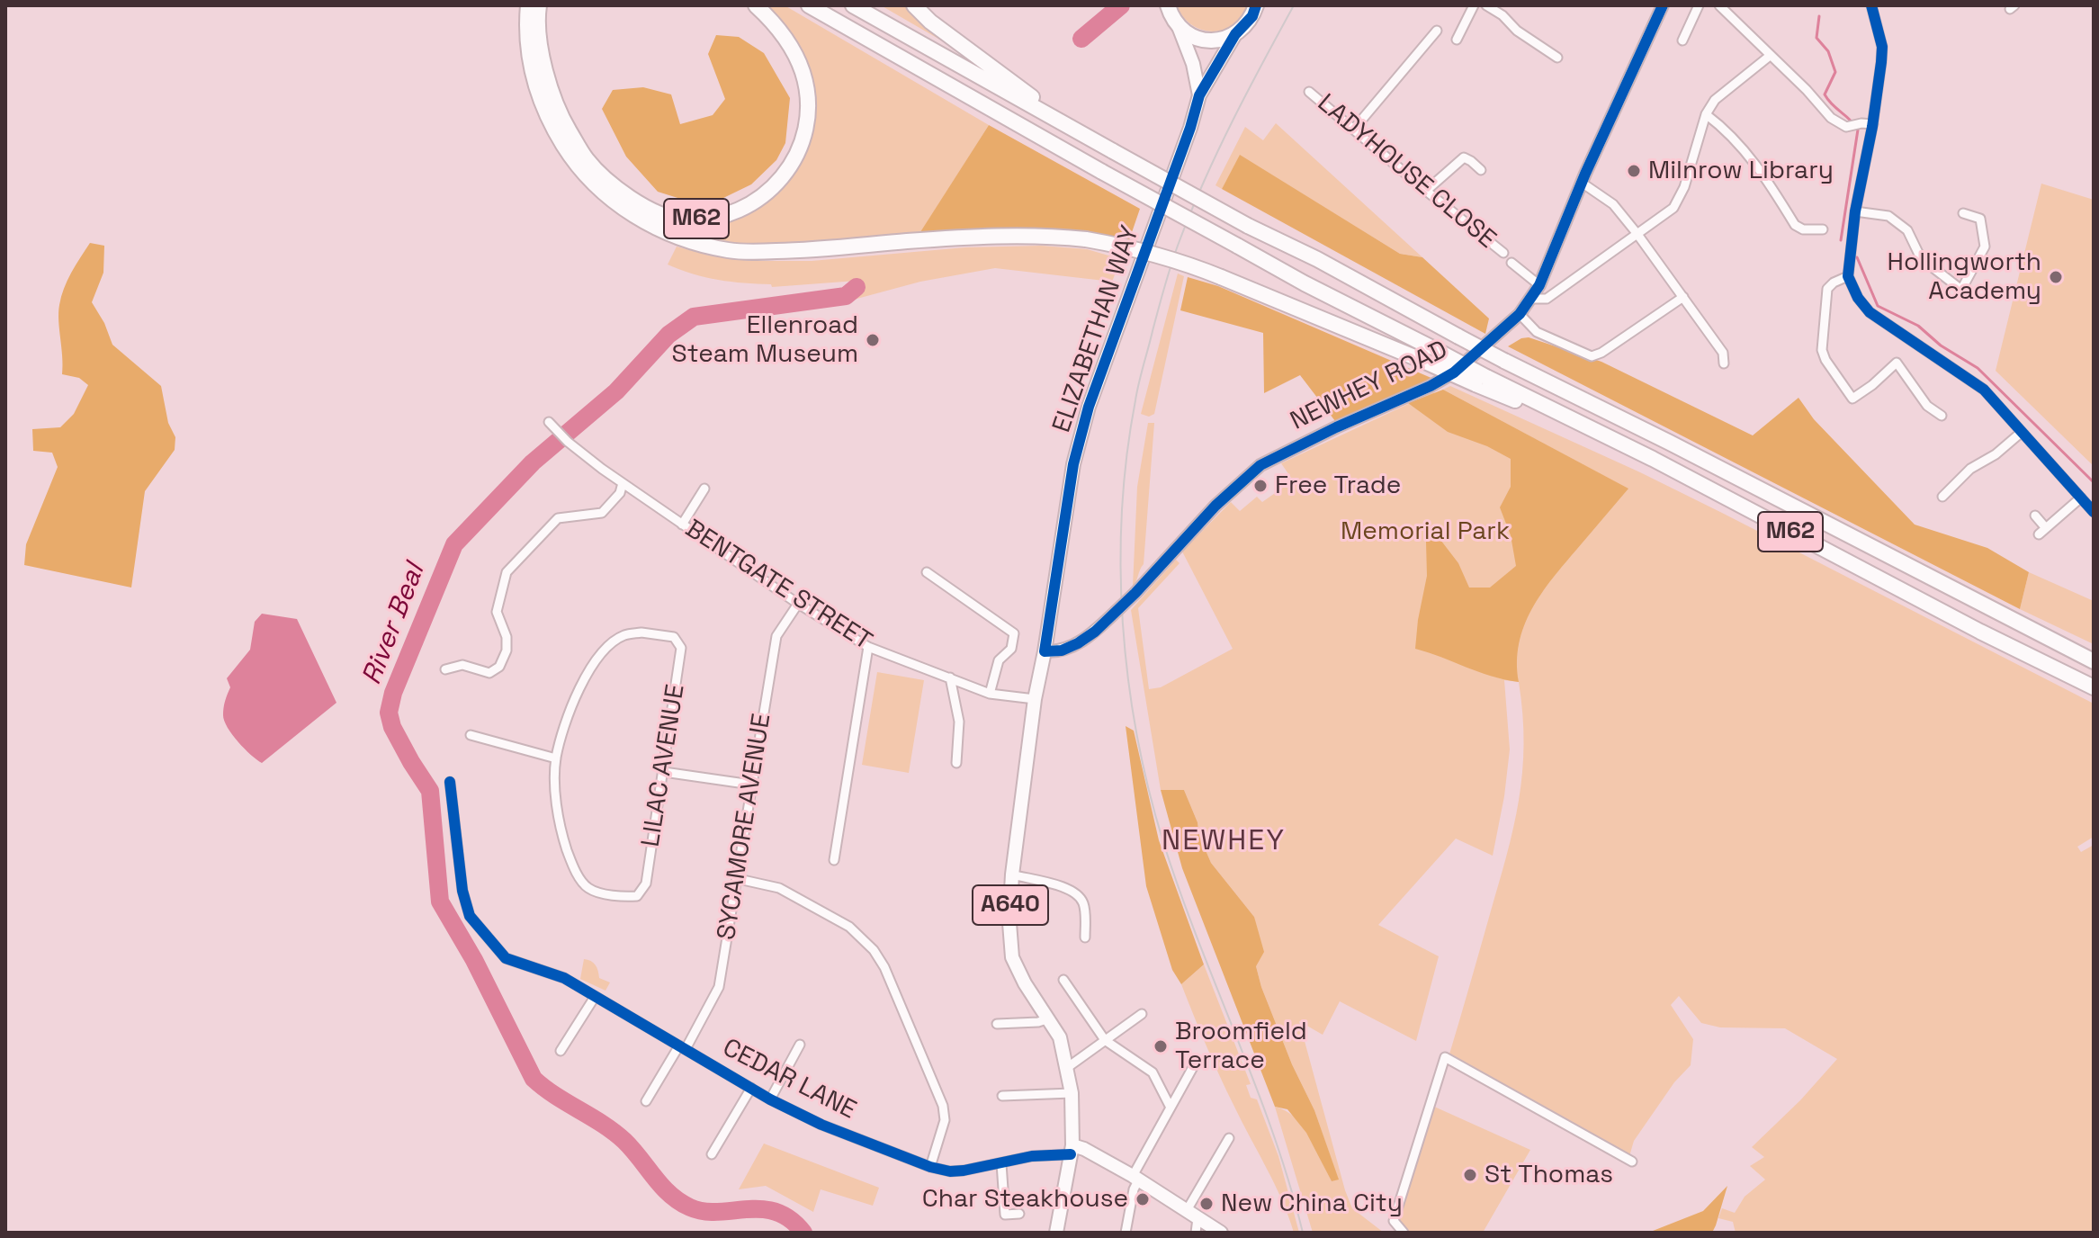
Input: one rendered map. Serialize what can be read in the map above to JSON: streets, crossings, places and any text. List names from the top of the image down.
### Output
{
  "streets": {
    "highway": ["M62", "A640"],
    "main road": ["ELIZABETHAN WAY"],
    "street": [
      "LADYHOUSE CLOSE",
      "NEWHEY ROAD",
      "BENTGATE STREET",
      "LILAC AVENUE",
      "SYCAMORE AVENUE",
      "CEDAR LANE"
    ]
  },
  "crossings": [
    ["ELIZABETHAN WAY", "NEWHEY ROAD"],
    ["ELIZABETHAN WAY", "A640"],
    ["NEWHEY ROAD", "A640"],
    ["BENTGATE STREET", "SYCAMORE AVENUE"],
    ["BENTGATE STREET", "A640"],
    ["SYCAMORE AVENUE", "CEDAR LANE"],
    ["A640", "CEDAR LANE"]
  ],
  "districts": ["NEWHEY"],
  "water": ["River Beal"],
  "parks": ["Memorial Park"],
  "places": [
    "Milnrow Library",
    "Hollingworth Academy",
    "Ellenroad Steam Museum",
    "Free Trade",
    "Broomfield Terrace",
    "St Thomas",
    "Char Steakhouse",
    "New China City"
  ]
}
